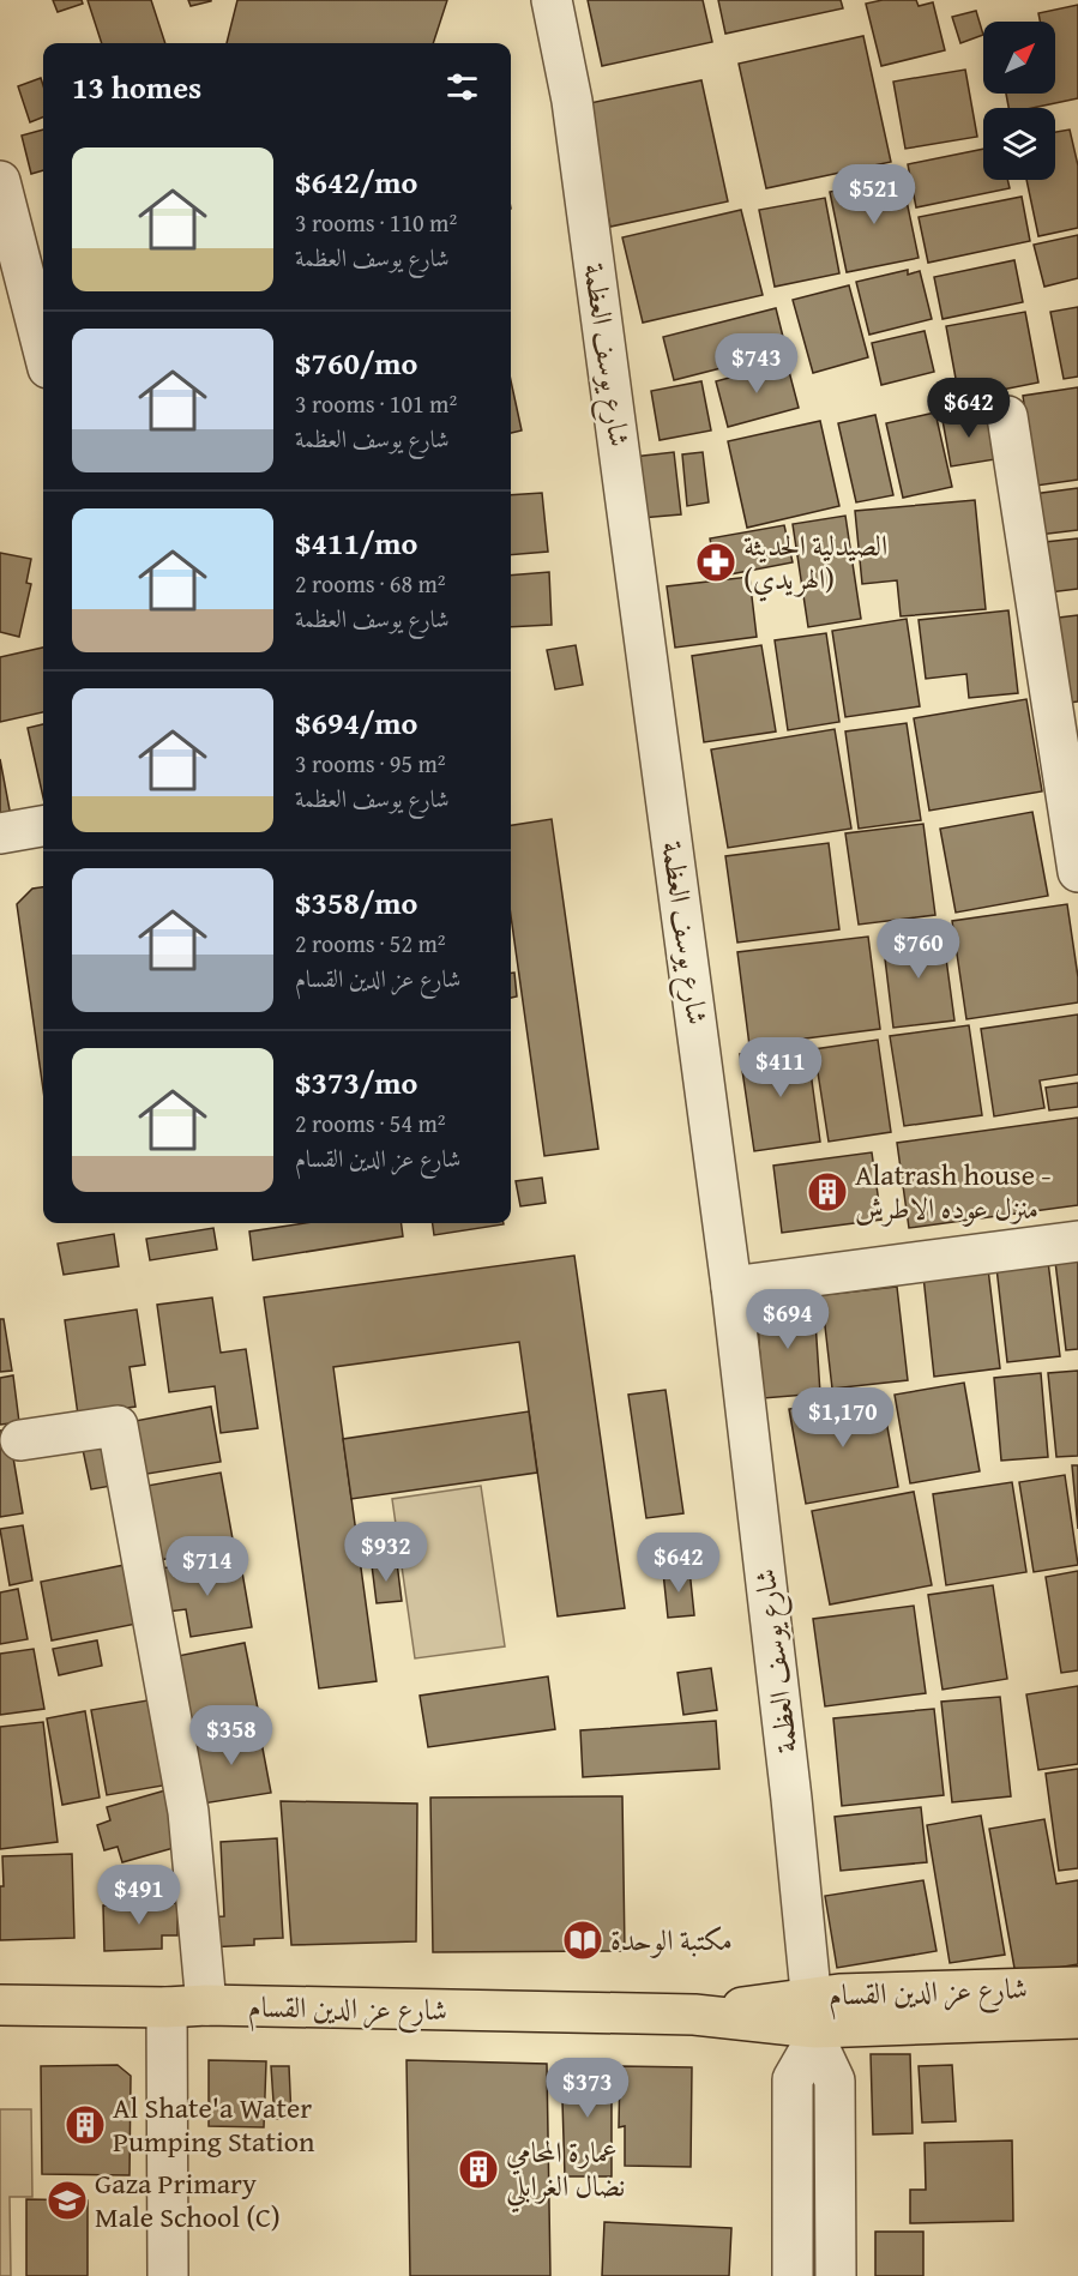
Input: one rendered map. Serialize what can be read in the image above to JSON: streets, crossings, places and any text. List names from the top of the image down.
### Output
{
  "streets": {
    "main road": ["شارع عز الدين القسام"],
    "street": ["شارع يوسف العظمة"]
  },
  "crossings": [
    ["شارع يوسف العظمة", "شارع عز الدين القسام"]
  ],
  "places": {
    "pharmacy": ["الصيدلية الحديثة (الهريدي)"],
    "building": ["Alatrash house - منزل عوده الاطرش", "Al Shate'a Water Pumping Station", "عمارة المحامي نضال الغرابلي"],
    "library": ["مكتبة الوحدة"],
    "school or university": ["Gaza Primary Male School (C)"]
  },
  "north": "top right",
  "page": {
    "heading": "13 homes",
    "list": [
      {
        "name": "$642/mo",
        "note": "3 rooms · 110 m² · شارع يوسف العظمة"
      },
      {
        "name": "$760/mo",
        "note": "3 rooms · 101 m² · شارع يوسف العظمة"
      },
      {
        "name": "$411/mo",
        "note": "2 rooms · 68 m² · شارع يوسف العظمة"
      },
      {
        "name": "$694/mo",
        "note": "3 rooms · 95 m² · شارع يوسف العظمة"
      },
      {
        "name": "$358/mo",
        "note": "2 rooms · 52 m² · شارع عز الدين القسام"
      },
      {
        "name": "$373/mo",
        "note": "2 rooms · 54 m² · شارع عز الدين القسام"
      }
    ],
    "price": [
      "$521",
      "$743",
      "$642",
      "$760",
      "$411",
      "$694",
      "$1,170",
      "$932",
      "$642",
      "$714",
      "$358",
      "$491",
      "$373"
    ]
  }
}
